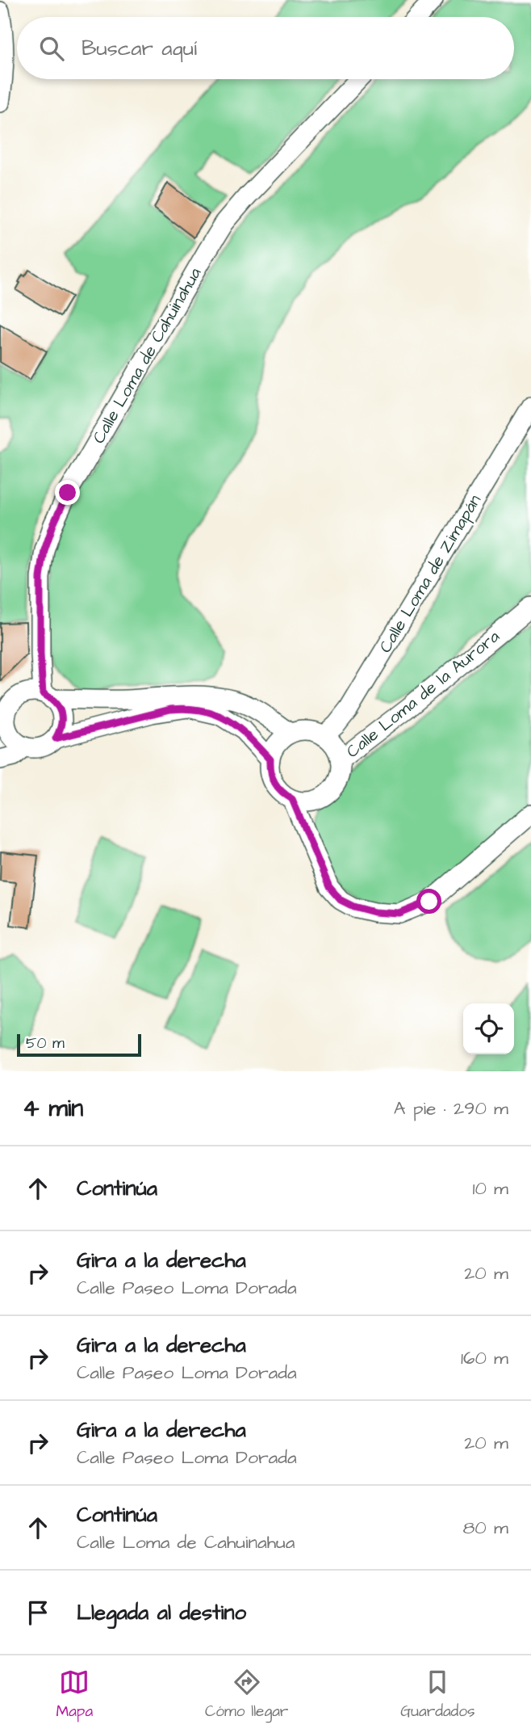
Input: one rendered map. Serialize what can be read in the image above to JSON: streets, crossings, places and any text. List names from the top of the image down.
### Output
{
  "streets": {
    "street": ["Calle Loma de Cahuinahua", "Calle Loma de Zimapán", "Calle Loma de la Aurora"]
  },
  "crossings": [
    ["Calle Loma de Zimapán", "Calle Loma de la Aurora"]
  ],
  "scale_bar": "50 m",
  "page": {
    "search": "Buscar aquí",
    "scale": "50 m",
    "heading": ["4 min", "A pie · 290 m"],
    "list": [
      ["Continúa", "10 m"],
      ["Gira a la derecha", "Calle Paseo Loma Dorada", "20 m"],
      ["Gira a la derecha", "Calle Paseo Loma Dorada", "160 m"],
      ["Gira a la derecha", "Calle Paseo Loma Dorada", "20 m"],
      ["Continúa", "Calle Loma de Cahuinahua", "80 m"],
      "Llegada al destino"
    ],
    "nav": ["Mapa", "Cómo llegar", "Guardados"]
  }
}
